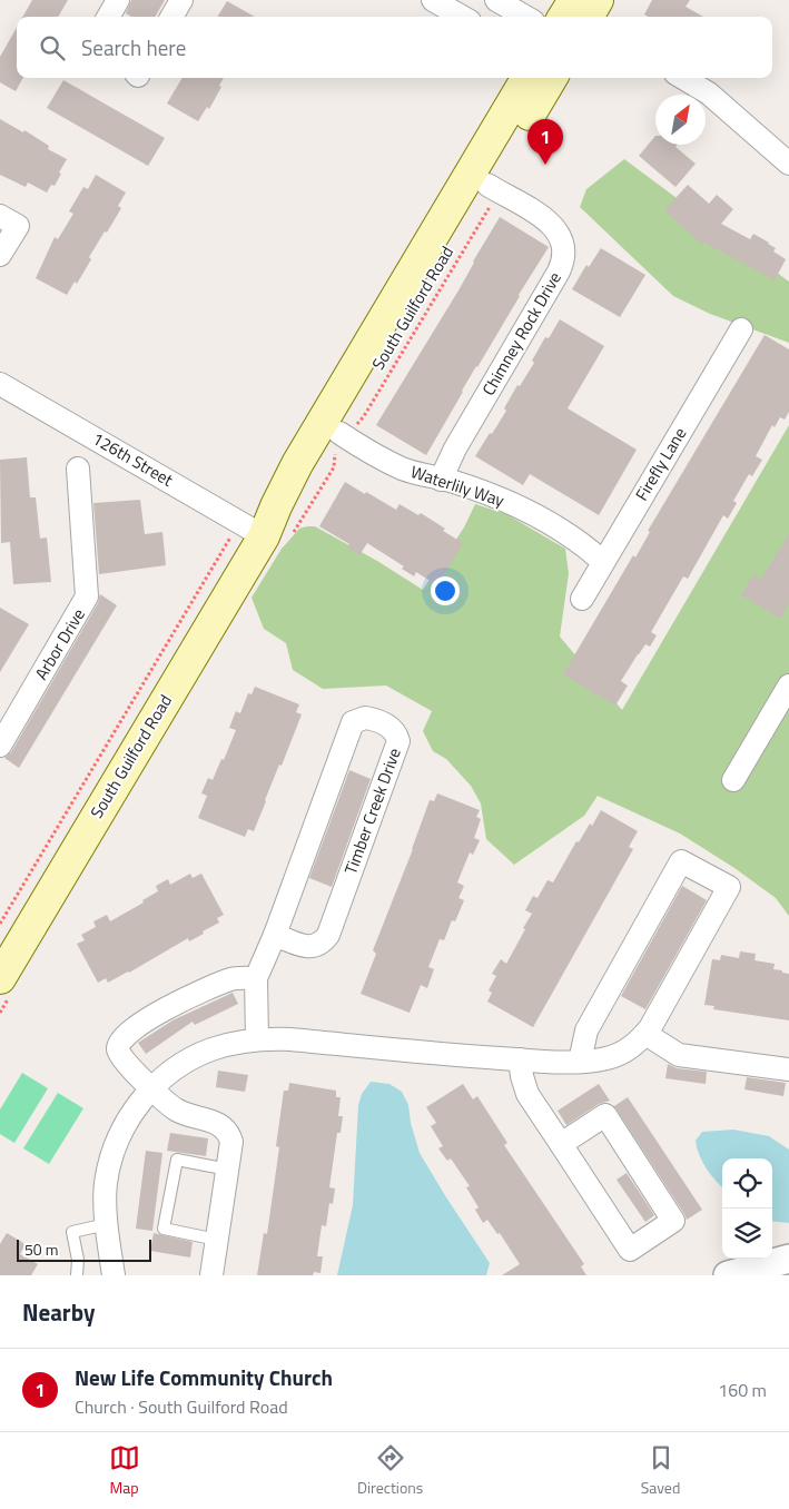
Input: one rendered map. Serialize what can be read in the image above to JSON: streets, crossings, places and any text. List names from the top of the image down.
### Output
{
  "streets": {
    "main road": ["South Guilford Road"],
    "street": [
      "Chimney Rock Drive",
      "126th Street",
      "Firefly Lane",
      "Waterlily Way",
      "Arbor Drive",
      "Timber Creek Drive"
    ]
  },
  "crossings": [
    ["South Guilford Road", "Chimney Rock Drive"],
    ["South Guilford Road", "126th Street"],
    ["South Guilford Road", "Waterlily Way"],
    ["Chimney Rock Drive", "Waterlily Way"],
    ["Firefly Lane", "Waterlily Way"]
  ],
  "scale_bar": "50 m",
  "north": "top right",
  "page": {
    "search": "Search here",
    "pins": "1",
    "scale": "50 m",
    "heading": "Nearby",
    "list": [
      {
        "mark": "1",
        "name": "New Life Community Church",
        "note": "Church · South Guilford Road",
        "value": "160 m"
      }
    ],
    "nav": ["Map", "Directions", "Saved"]
  }
}
